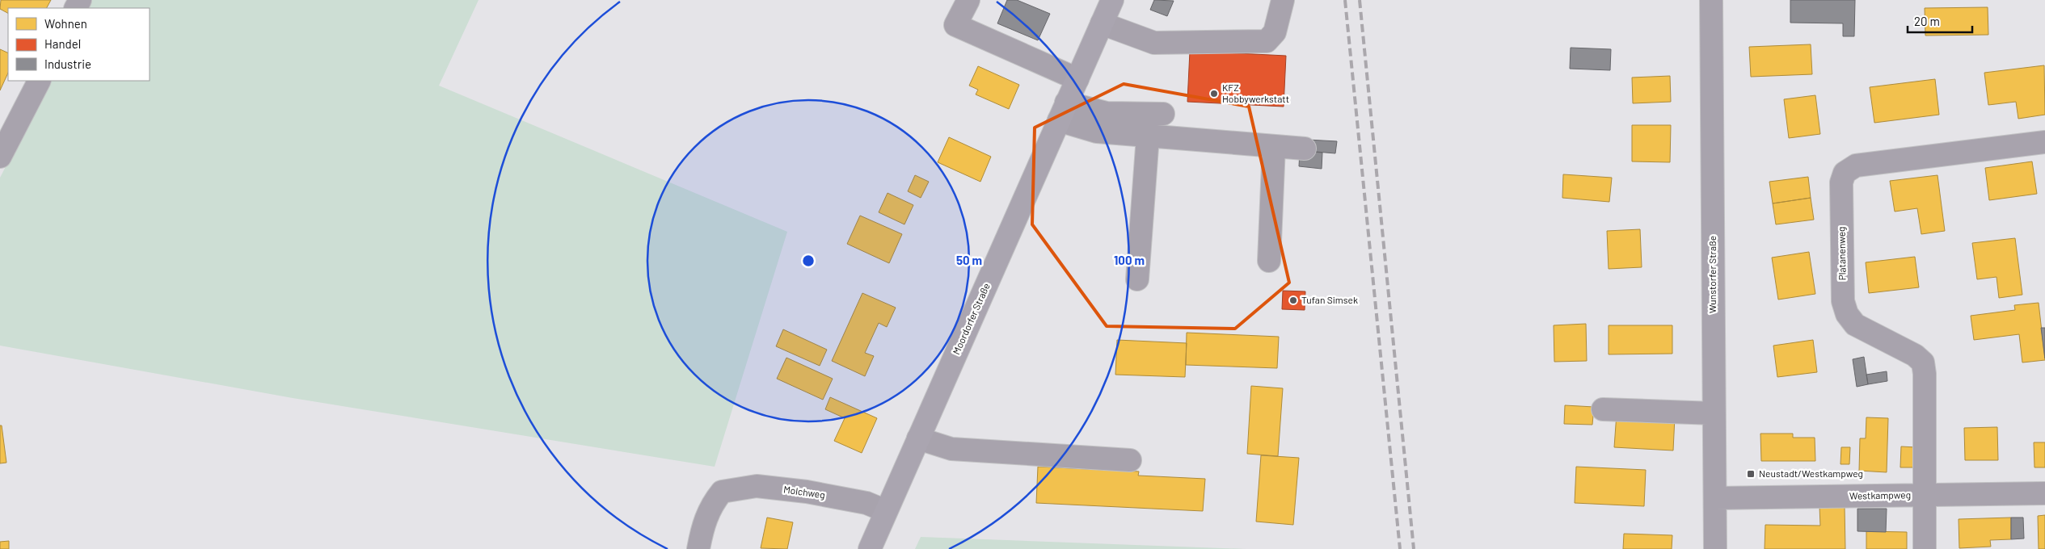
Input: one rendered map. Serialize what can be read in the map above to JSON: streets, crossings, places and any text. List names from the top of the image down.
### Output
{
  "streets": {
    "main road": ["Moordorfer Straße"],
    "street": [
      "Platanenweg",
      "Wunstorfer Straße",
      "Molchweg",
      "Westkampweg"
    ]
  },
  "crossings": [
    ["Platanenweg", "Westkampweg"],
    ["Wunstorfer Straße", "Westkampweg"],
    ["Moordorfer Straße", "Molchweg"]
  ],
  "places": {
    "other": ["KFZ Hobbywerkstatt", "Tufan Simsek"],
    "transit": ["Neustadt/Westkampweg"]
  },
  "legend": ["Wohnen", "Handel", "Industrie"],
  "scale_bar": "20 m",
  "rings": ["50 m", "100 m"]
}
